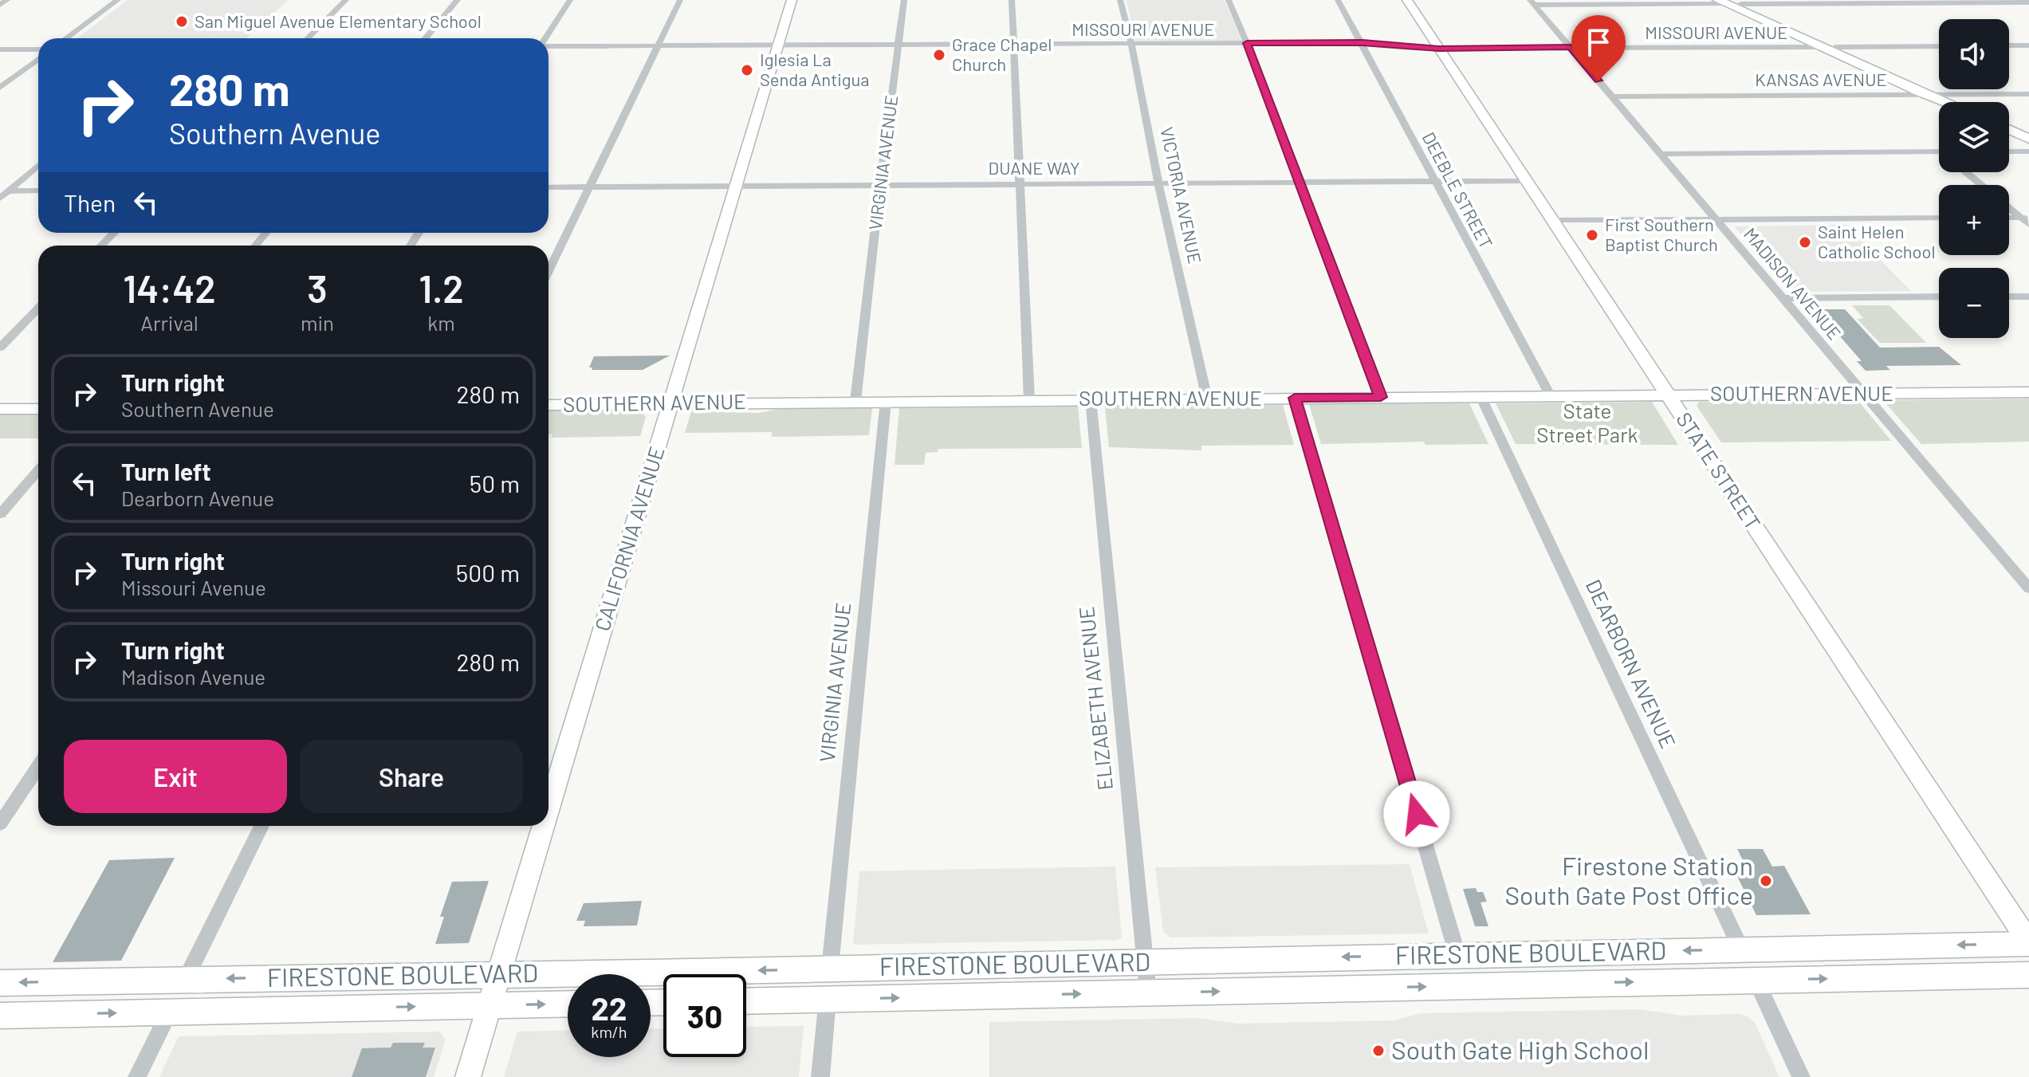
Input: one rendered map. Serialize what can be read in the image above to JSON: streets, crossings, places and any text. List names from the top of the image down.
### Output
{
  "streets": {
    "main road": [
      "SOUTHERN AVENUE",
      "STATE STREET",
      "CALIFORNIA AVENUE",
      "FIRESTONE BOULEVARD"
    ],
    "street": [
      "MISSOURI AVENUE",
      "KANSAS AVENUE",
      "VIRGINIA AVENUE",
      "DUANE WAY",
      "DEEBLE STREET",
      "VICTORIA AVENUE",
      "MADISON AVENUE",
      "DEARBORN AVENUE",
      "ELIZABETH AVENUE"
    ]
  },
  "crossings": [
    ["MISSOURI AVENUE", "VIRGINIA AVENUE"],
    ["MISSOURI AVENUE", "DEEBLE STREET"],
    ["MISSOURI AVENUE", "VICTORIA AVENUE"],
    ["MISSOURI AVENUE", "MADISON AVENUE"],
    ["MISSOURI AVENUE", "STATE STREET"],
    ["MISSOURI AVENUE", "CALIFORNIA AVENUE"],
    ["KANSAS AVENUE", "MADISON AVENUE"],
    ["VIRGINIA AVENUE", "DUANE WAY"],
    ["VIRGINIA AVENUE", "SOUTHERN AVENUE"],
    ["VIRGINIA AVENUE", "FIRESTONE BOULEVARD"],
    ["DUANE WAY", "DEEBLE STREET"],
    ["DUANE WAY", "VICTORIA AVENUE"],
    ["DUANE WAY", "STATE STREET"],
    ["DUANE WAY", "CALIFORNIA AVENUE"],
    ["DEEBLE STREET", "SOUTHERN AVENUE"],
    ["VICTORIA AVENUE", "SOUTHERN AVENUE"],
    ["MADISON AVENUE", "SOUTHERN AVENUE"],
    ["SOUTHERN AVENUE", "STATE STREET"],
    ["SOUTHERN AVENUE", "CALIFORNIA AVENUE"],
    ["SOUTHERN AVENUE", "DEARBORN AVENUE"],
    ["SOUTHERN AVENUE", "ELIZABETH AVENUE"],
    ["STATE STREET", "FIRESTONE BOULEVARD"],
    ["CALIFORNIA AVENUE", "FIRESTONE BOULEVARD"],
    ["DEARBORN AVENUE", "FIRESTONE BOULEVARD"],
    ["ELIZABETH AVENUE", "FIRESTONE BOULEVARD"]
  ],
  "parks": ["State Street Park"],
  "places": [
    "San Miguel Avenue Elementary School",
    "Grace Chapel Church",
    "Iglesia La Senda Antigua",
    "First Southern Baptist Church",
    "Saint Helen Catholic School",
    "Firestone Station South Gate Post Office",
    "South Gate High School"
  ],
  "page": {
    "map_buttons": ["+", "−"],
    "turn": ["280 m", "Southern Avenue"],
    "then": "Then",
    "eta": [
      "14:42",
      "Arrival",
      "3",
      "min",
      "1.2",
      "km"
    ],
    "list": [
      {
        "name": "Turn right",
        "note": "Southern Avenue",
        "value": "280 m"
      },
      {
        "name": "Turn left",
        "note": "Dearborn Avenue",
        "value": "50 m"
      },
      {
        "name": "Turn right",
        "note": "Missouri Avenue",
        "value": "500 m"
      },
      {
        "name": "Turn right",
        "note": "Madison Avenue",
        "value": "280 m"
      }
    ],
    "buttons": ["Exit", "Share"],
    "speed": "22 km/h",
    "limit": "30"
  }
}
